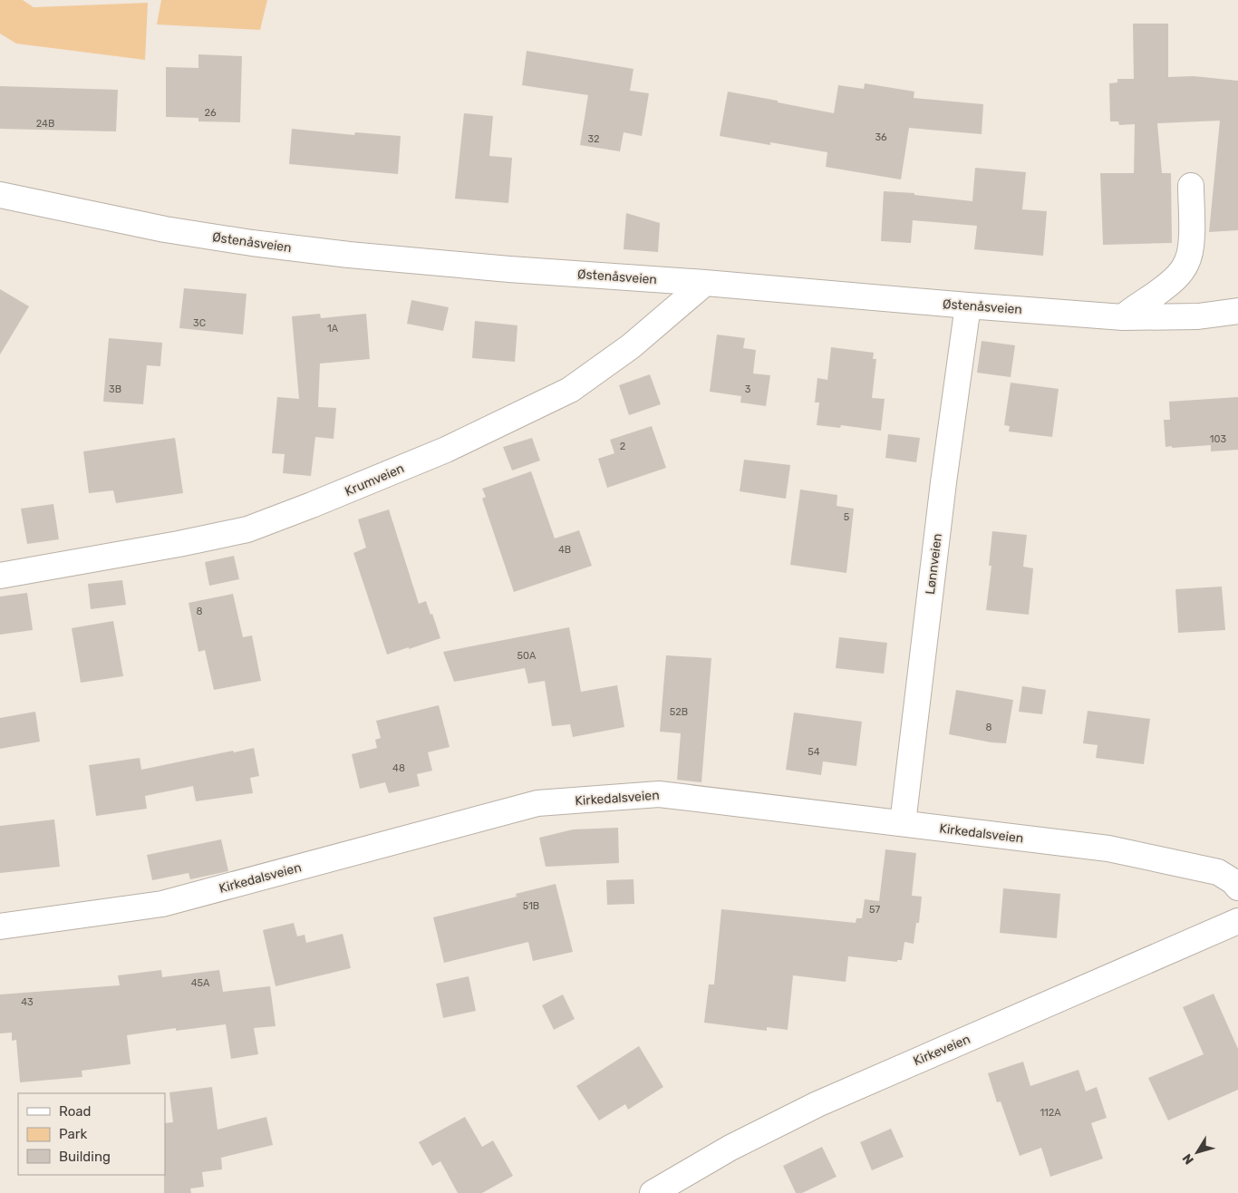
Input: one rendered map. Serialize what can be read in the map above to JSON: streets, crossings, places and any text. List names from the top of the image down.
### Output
{
  "streets": {
    "street": [
      "Østenåsveien",
      "Krumveien",
      "Lønnveien",
      "Kirkedalsveien",
      "Kirkeveien"
    ]
  },
  "crossings": [
    ["Østenåsveien", "Krumveien"],
    ["Østenåsveien", "Lønnveien"],
    ["Lønnveien", "Kirkedalsveien"]
  ],
  "house_numbers": [
    "26",
    "24B",
    "36",
    "32",
    "3C",
    "1A",
    "3B",
    "3",
    "103",
    "2",
    "5",
    "4B",
    "8",
    "50A",
    "52B",
    "8",
    "54",
    "48",
    "51B",
    "57",
    "45A",
    "43",
    "112A"
  ],
  "legend": ["Road", "Park", "Building"],
  "north": "bottom left"
}
